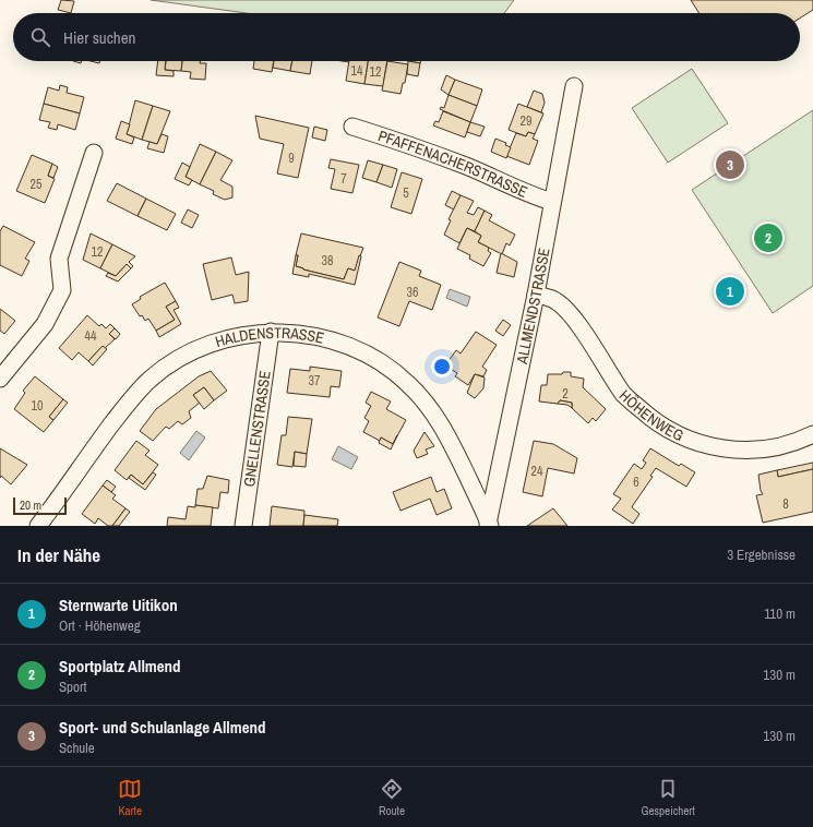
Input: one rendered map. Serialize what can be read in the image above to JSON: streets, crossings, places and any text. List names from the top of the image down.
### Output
{
  "streets": {
    "street": [
      "PFAFFENACHERSTRASSE",
      "ALLMENDSTRASSE",
      "HALDENSTRASSE",
      "HÖHENWEG",
      "GNELLENSTRASSE"
    ]
  },
  "crossings": [
    ["PFAFFENACHERSTRASSE", "ALLMENDSTRASSE"],
    ["ALLMENDSTRASSE", "HALDENSTRASSE"],
    ["ALLMENDSTRASSE", "HÖHENWEG"],
    ["HALDENSTRASSE", "GNELLENSTRASSE"]
  ],
  "house_numbers": [
    "14",
    "12",
    "29",
    "9",
    "7",
    "25",
    "5",
    "12",
    "38",
    "36",
    "44",
    "37",
    "2",
    "10",
    "24",
    "6",
    "8"
  ],
  "scale_bar": "20 m",
  "page": {
    "search": "Hier suchen",
    "pins": ["3", "2", "1"],
    "scale": "20 m",
    "heading": ["In der Nähe", "3 Ergebnisse"],
    "list": [
      {
        "mark": "1",
        "name": "Sternwarte Uitikon",
        "note": "Ort · Höhenweg",
        "value": "110 m"
      },
      {
        "mark": "2",
        "name": "Sportplatz Allmend",
        "note": "Sport",
        "value": "130 m"
      },
      {
        "mark": "3",
        "name": "Sport- und Schulanlage Allmend",
        "note": "Schule",
        "value": "130 m"
      }
    ],
    "nav": ["Karte", "Route", "Gespeichert"]
  }
}
